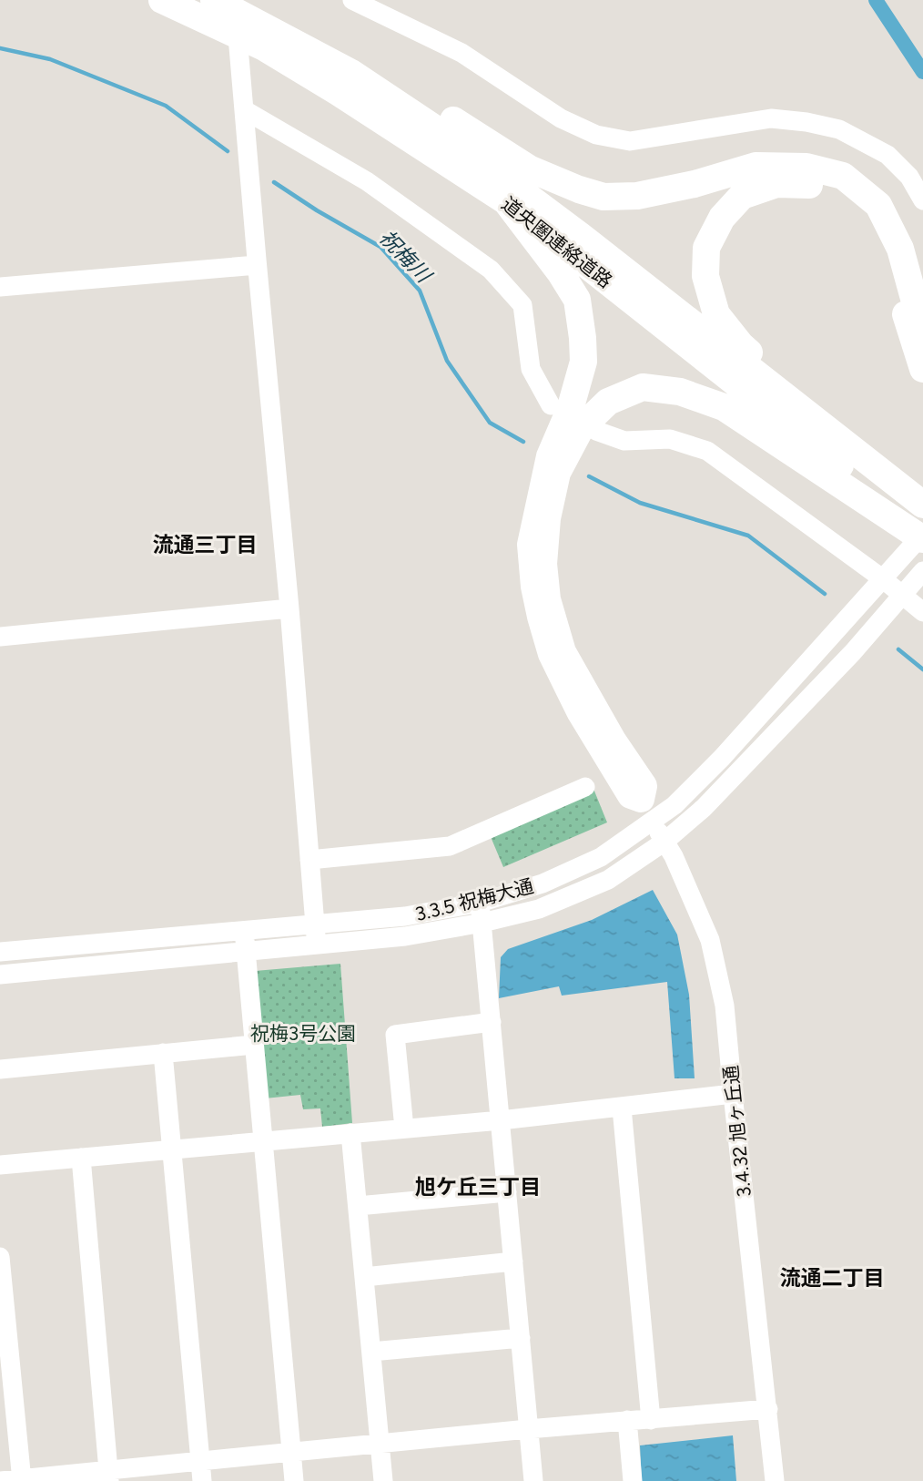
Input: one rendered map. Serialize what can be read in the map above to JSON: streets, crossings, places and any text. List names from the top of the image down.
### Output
{
  "streets": {
    "highway": ["道央圏連絡道路"],
    "street": ["3.3.5 祝梅大通", "3.4.32 旭ヶ丘通"]
  },
  "crossings": [
    ["道央圏連絡道路", "3.3.5 祝梅大通"],
    ["3.3.5 祝梅大通", "3.4.32 旭ヶ丘通"]
  ],
  "districts": ["流通三丁目", "旭ケ丘三丁目", "流通二丁目"],
  "water": ["祝梅川"],
  "parks": ["祝梅3号公園"]
}
